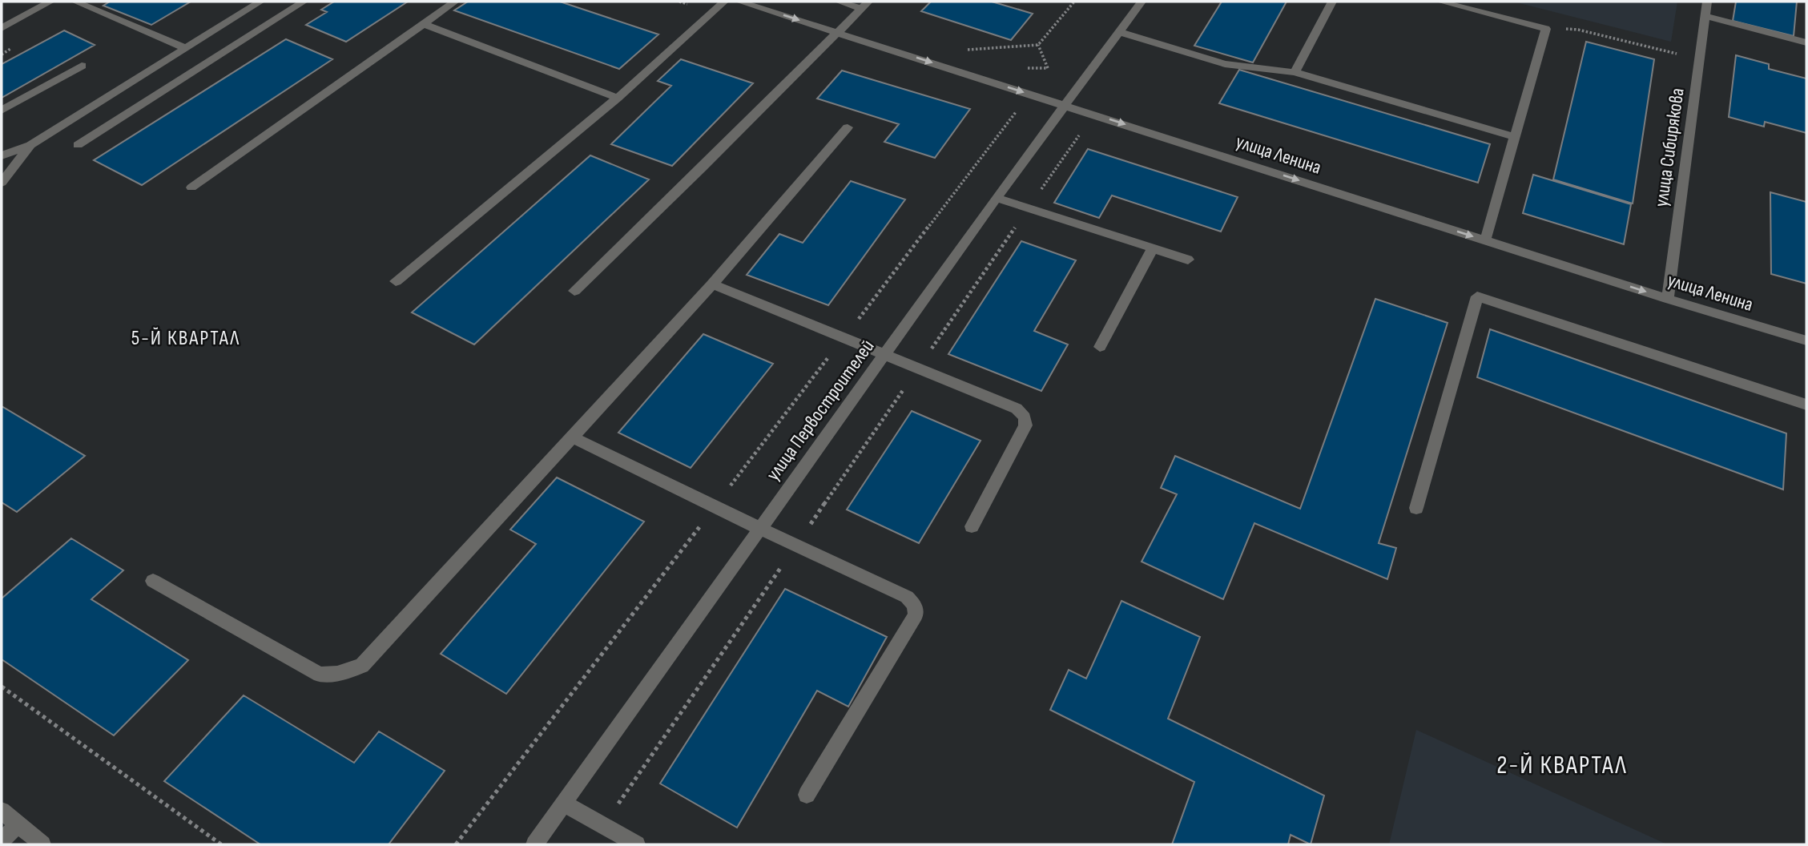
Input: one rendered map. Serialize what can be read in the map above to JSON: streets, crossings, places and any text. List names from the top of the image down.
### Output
{
  "streets": {
    "street": ["улица Сибирякова", "улица Ленина", "улица Первостроителей"]
  },
  "crossings": [
    ["улица Сибирякова", "улица Ленина"],
    ["улица Ленина", "улица Первостроителей"]
  ],
  "districts": ["5-Й КВАРТАЛ", "2-Й КВАРТАЛ"]
}
